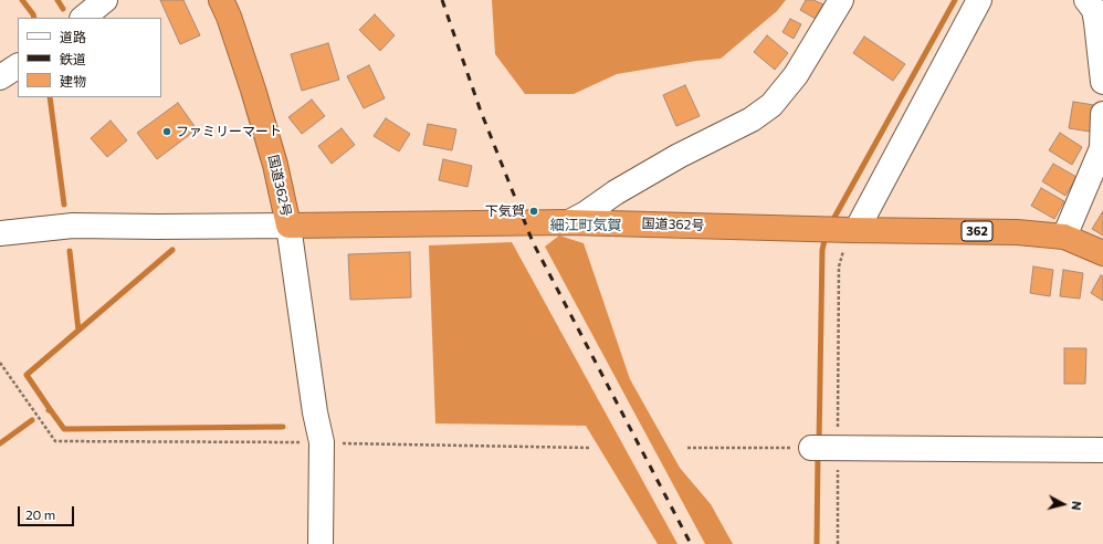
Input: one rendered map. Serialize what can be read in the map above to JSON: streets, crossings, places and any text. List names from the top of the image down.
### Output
{
  "streets": {
    "highway": ["国道362号", "362"]
  },
  "districts": ["細江町気賀"],
  "places": ["ファミリーマート", "下気賀"],
  "legend": ["道路", "鉄道", "建物"],
  "scale_bar": "20 m",
  "north": "right"
}
